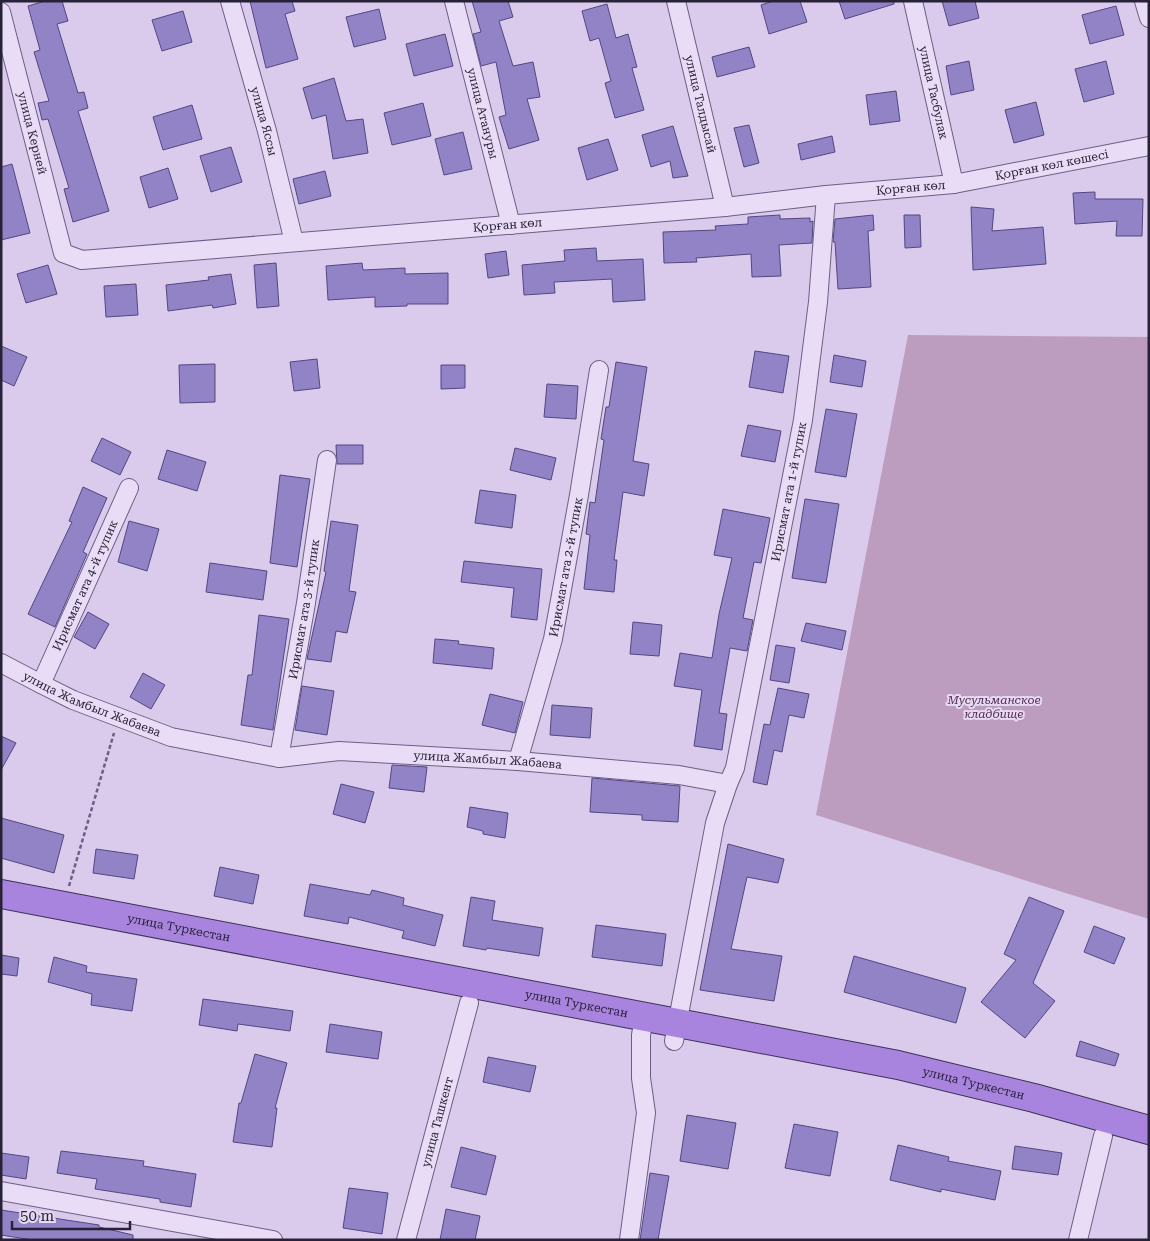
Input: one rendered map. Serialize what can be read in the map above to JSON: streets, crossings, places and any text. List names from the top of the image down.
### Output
{
  "streets": {
    "highway": ["улица Туркестан"],
    "street": [
      "улица Тасбулак",
      "улица Талдысай",
      "улица Атануры",
      "улица Яссы",
      "улица Керней",
      "Қорған көл көшесі",
      "Қорған көл",
      "Ирисмат ата 1-й тупик",
      "Ирисмат ата 2-й тупик",
      "Ирисмат ата 4-й тупик",
      "Ирисмат ата 3-й тупик",
      "улица Жамбыл Жабаева",
      "улица Ташкент"
    ]
  },
  "crossings": [
    ["улица Тасбулак", "Қорған көл көшесі"],
    ["улица Тасбулак", "Қорған көл"],
    ["улица Талдысай", "Қорған көл"],
    ["улица Атануры", "Қорған көл"],
    ["улица Яссы", "Қорған көл"],
    ["улица Керней", "Қорған көл"],
    ["Қорған көл көшесі", "Қорған көл"],
    ["Қорған көл", "Ирисмат ата 1-й тупик"],
    ["Ирисмат ата 1-й тупик", "улица Жамбыл Жабаева"],
    ["Ирисмат ата 2-й тупик", "улица Жамбыл Жабаева"],
    ["Ирисмат ата 4-й тупик", "улица Жамбыл Жабаева"],
    ["Ирисмат ата 3-й тупик", "улица Жамбыл Жабаева"],
    ["улица Туркестан", "улица Ташкент"]
  ],
  "parks": ["Мусульманское кладбище"],
  "scale_bar": "50 m"
}
